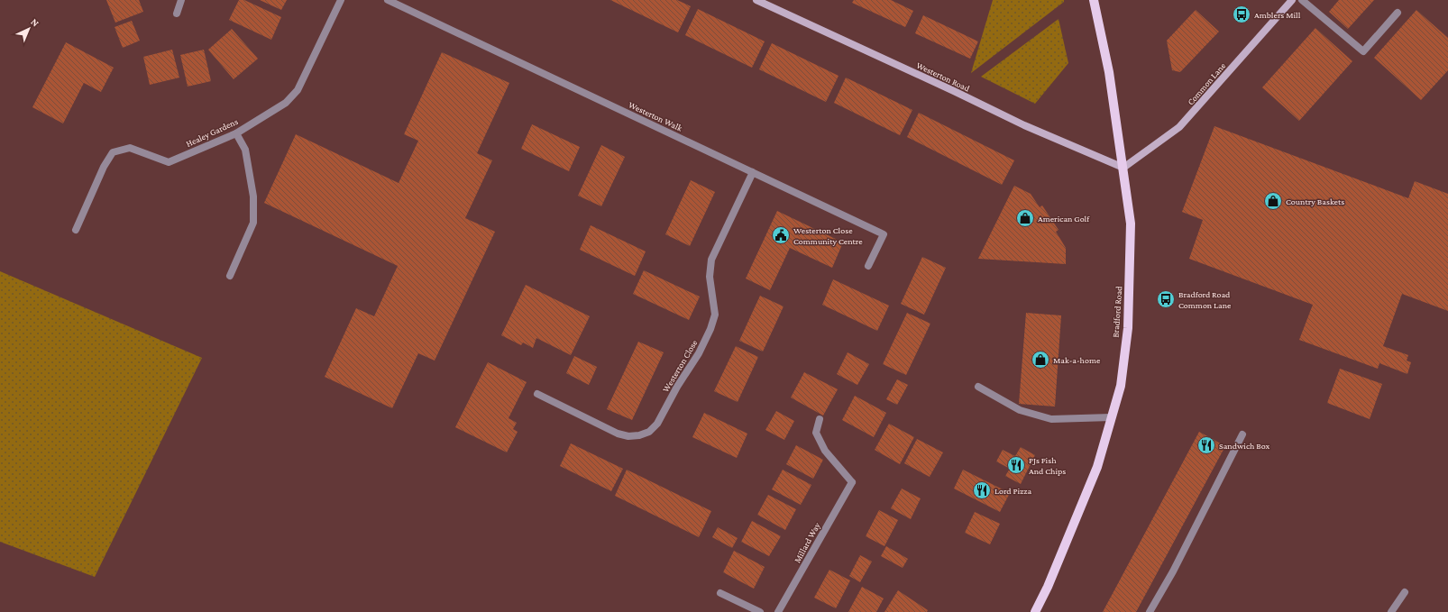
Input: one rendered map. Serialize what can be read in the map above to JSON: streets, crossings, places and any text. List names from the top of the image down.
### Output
{
  "streets": {
    "main road": ["Bradford Road"],
    "street": [
      "Westerton Road",
      "Common Lane",
      "Westerton Walk",
      "Healey Gardens",
      "Westerton Close",
      "Millard Way"
    ]
  },
  "crossings": [
    ["Westerton Road", "Common Lane"],
    ["Westerton Road", "Bradford Road"],
    ["Common Lane", "Bradford Road"],
    ["Westerton Walk", "Westerton Close"]
  ],
  "places": {
    "bus stop": ["Amblers Mill", "Bradford Road Common Lane"],
    "shop": ["Country Baskets", "American Golf", "Mak-a-home"],
    "public building": ["Westerton Close Community Centre"],
    "restaurant": ["Sandwich Box", "PJs Fish And Chips", "Lord Pizza"]
  },
  "north": "top right"
}
